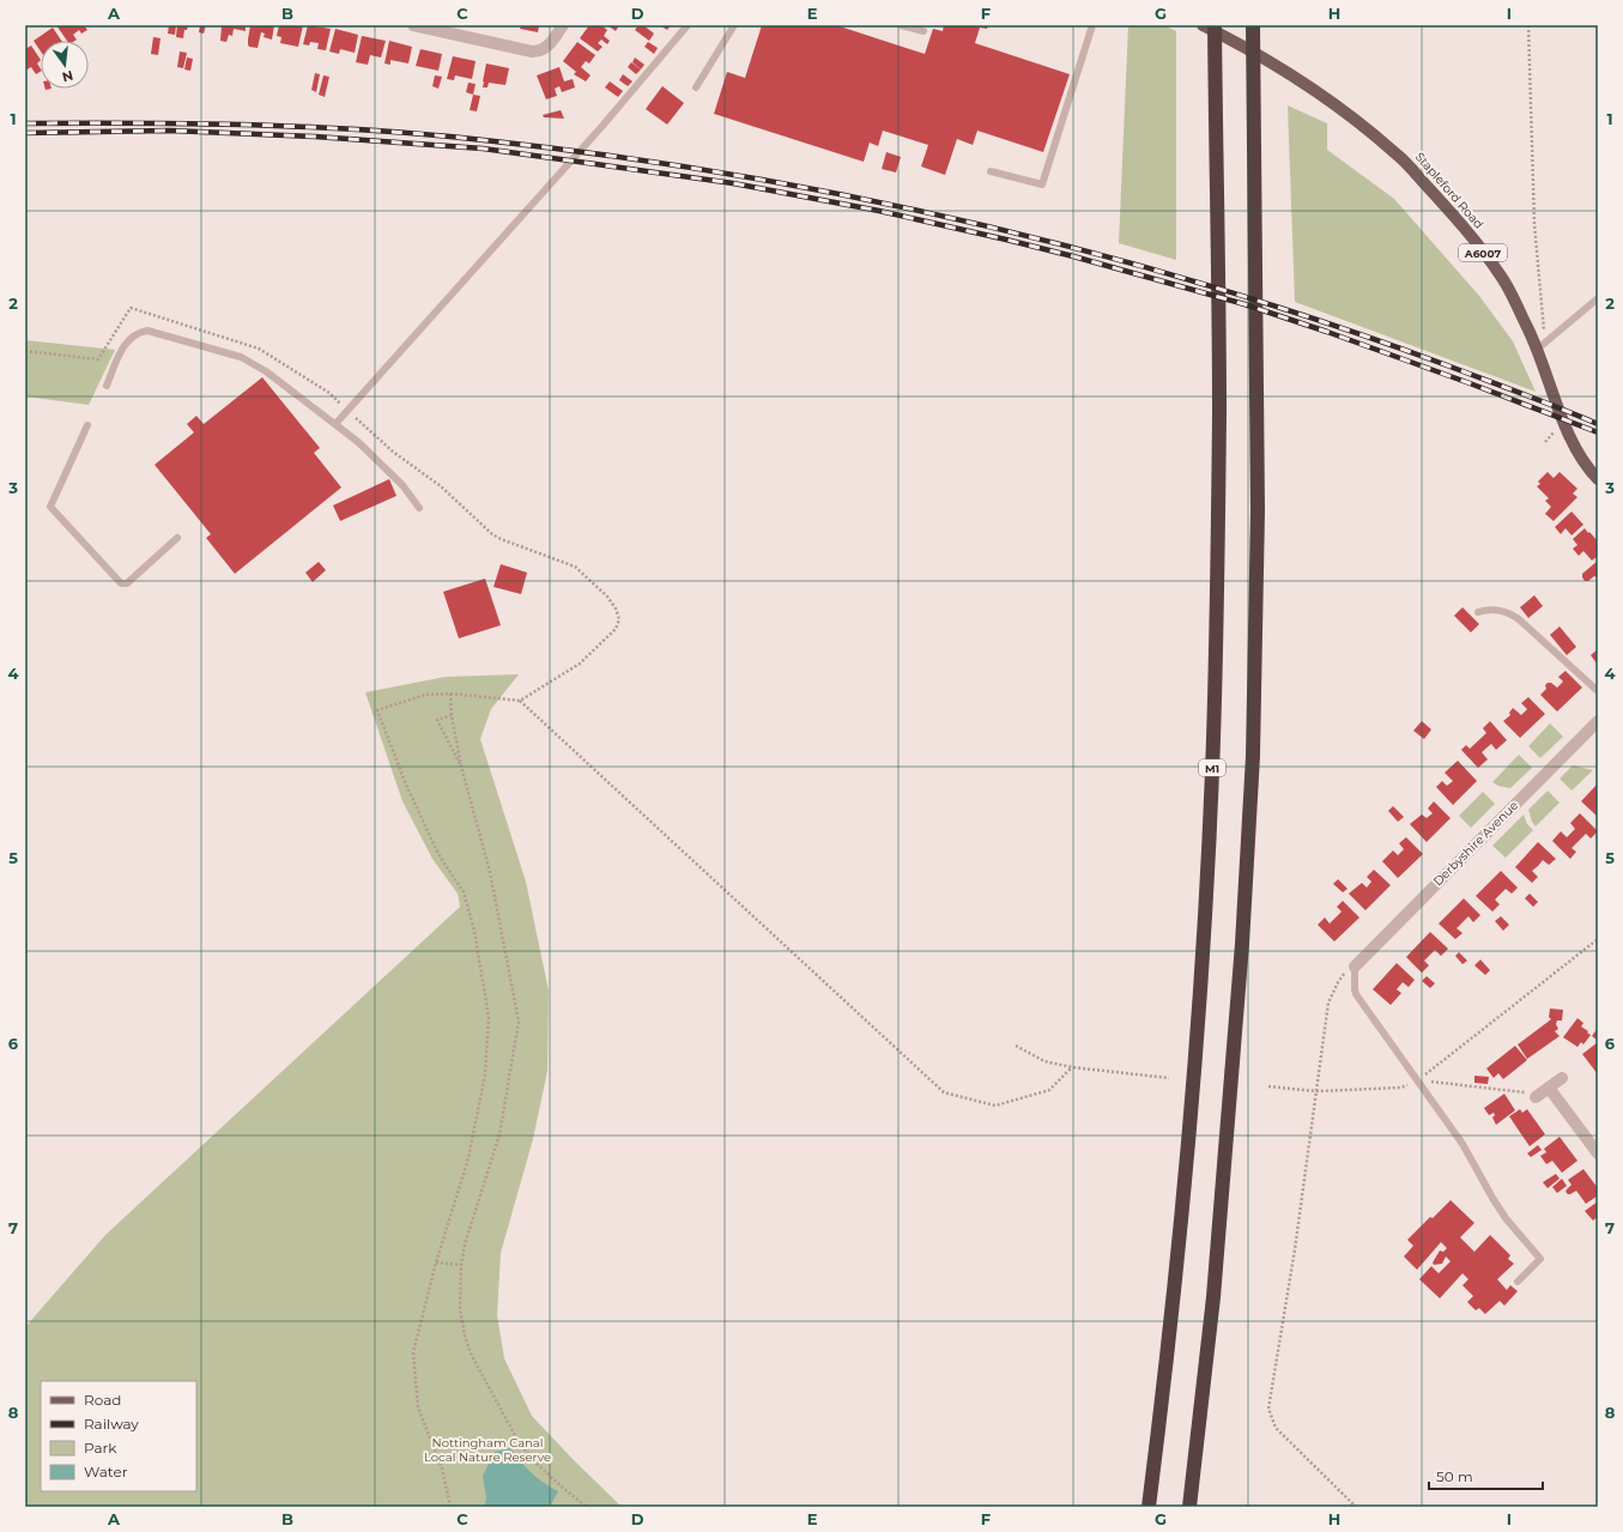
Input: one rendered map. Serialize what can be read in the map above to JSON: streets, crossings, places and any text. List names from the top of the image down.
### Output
{
  "streets": {
    "highway": ["M1"],
    "main road": ["Stapleford Road", "A6007"],
    "street": ["Derbyshire Avenue"]
  },
  "parks": ["Nottingham Canal Local Nature Reserve"],
  "legend": [
    "Road",
    "Railway",
    "Park",
    "Water"
  ],
  "scale_bar": "50 m",
  "north": "bottom",
  "grid": {
    "columns": [
      "A",
      "B",
      "C",
      "D",
      "E",
      "F",
      "G",
      "H",
      "I"
    ],
    "rows": [
      "1",
      "2",
      "3",
      "4",
      "5",
      "6",
      "7",
      "8"
    ]
  }
}
